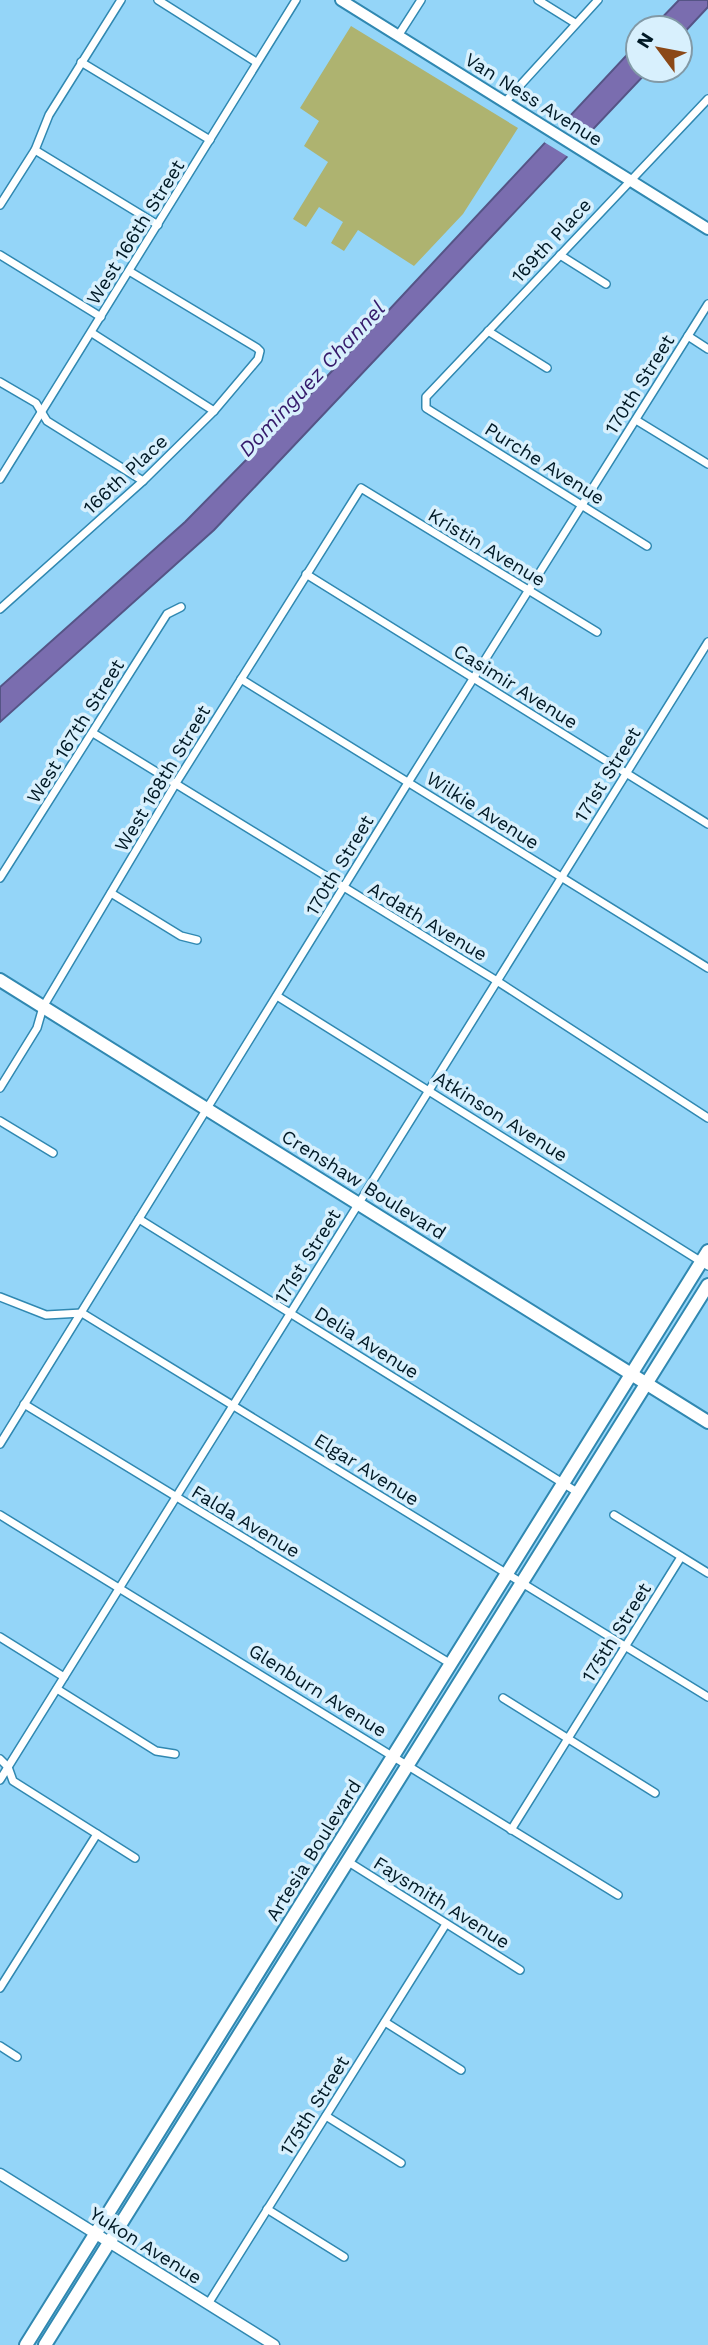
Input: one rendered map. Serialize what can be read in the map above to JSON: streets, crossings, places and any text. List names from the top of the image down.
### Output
{
  "streets": {
    "main road": ["Van Ness Avenue", "Crenshaw Boulevard", "Artesia Boulevard"],
    "street": [
      "West 166th Street",
      "169th Place",
      "170th Street",
      "Purche Avenue",
      "166th Place",
      "Kristin Avenue",
      "Casimir Avenue",
      "West 167th Street",
      "171st Street",
      "West 168th Street",
      "Wilkie Avenue",
      "Ardath Avenue",
      "Atkinson Avenue",
      "Delia Avenue",
      "Elgar Avenue",
      "Falda Avenue",
      "175th Street",
      "Glenburn Avenue",
      "Faysmith Avenue",
      "Yukon Avenue"
    ]
  },
  "crossings": [
    ["Van Ness Avenue", "169th Place"],
    ["West 166th Street", "166th Place"],
    ["169th Place", "Purche Avenue"],
    ["170th Street", "Purche Avenue"],
    ["170th Street", "Kristin Avenue"],
    ["170th Street", "Casimir Avenue"],
    ["170th Street", "Wilkie Avenue"],
    ["170th Street", "Ardath Avenue"],
    ["170th Street", "Atkinson Avenue"],
    ["170th Street", "Crenshaw Boulevard"],
    ["170th Street", "Delia Avenue"],
    ["170th Street", "Elgar Avenue"],
    ["170th Street", "Falda Avenue"],
    ["Kristin Avenue", "West 168th Street"],
    ["Casimir Avenue", "171st Street"],
    ["Casimir Avenue", "West 168th Street"],
    ["West 167th Street", "Ardath Avenue"],
    ["171st Street", "Wilkie Avenue"],
    ["171st Street", "Ardath Avenue"],
    ["171st Street", "Atkinson Avenue"],
    ["171st Street", "Crenshaw Boulevard"],
    ["171st Street", "Delia Avenue"],
    ["171st Street", "Elgar Avenue"],
    ["171st Street", "Falda Avenue"],
    ["171st Street", "Glenburn Avenue"],
    ["West 168th Street", "Wilkie Avenue"],
    ["West 168th Street", "Ardath Avenue"],
    ["West 168th Street", "Crenshaw Boulevard"],
    ["Atkinson Avenue", "Artesia Boulevard"],
    ["Crenshaw Boulevard", "Artesia Boulevard"],
    ["Delia Avenue", "Artesia Boulevard"],
    ["Elgar Avenue", "175th Street"],
    ["Elgar Avenue", "Artesia Boulevard"],
    ["Falda Avenue", "Artesia Boulevard"],
    ["175th Street", "Glenburn Avenue"],
    ["175th Street", "Faysmith Avenue"],
    ["175th Street", "Yukon Avenue"],
    ["Glenburn Avenue", "Artesia Boulevard"],
    ["Artesia Boulevard", "Faysmith Avenue"],
    ["Artesia Boulevard", "Yukon Avenue"]
  ],
  "water": ["Dominguez Channel"],
  "north": "top left"
}
